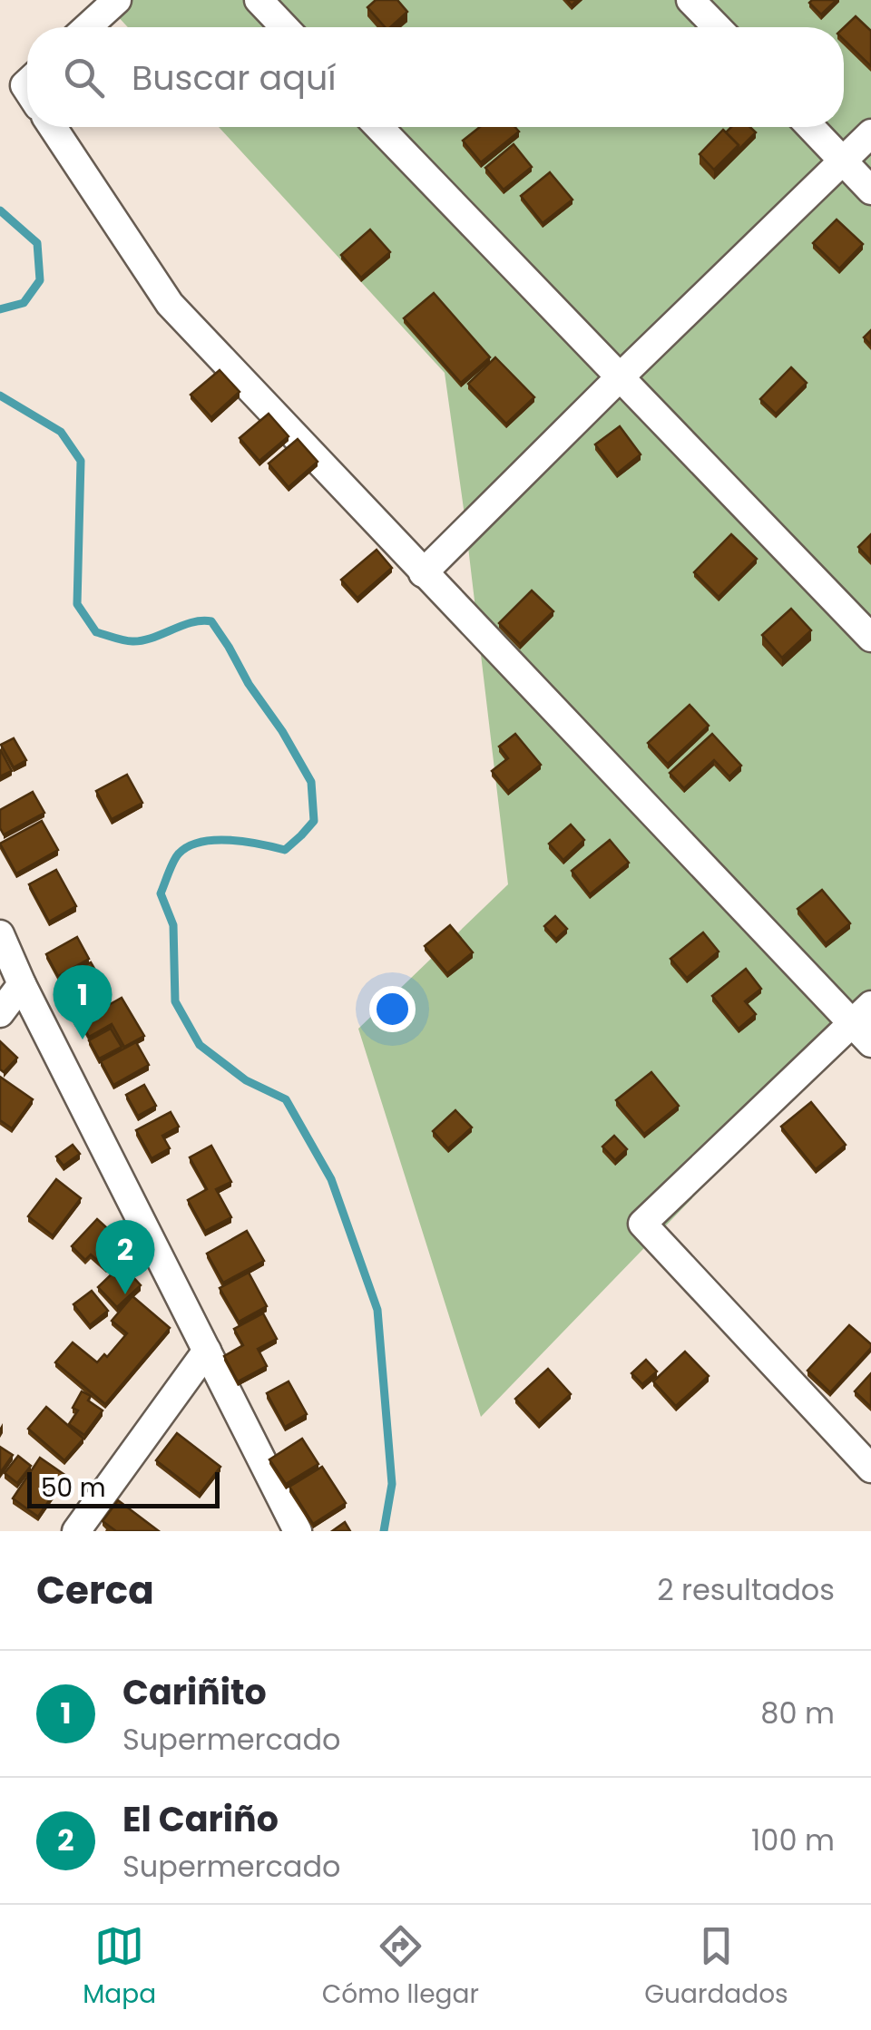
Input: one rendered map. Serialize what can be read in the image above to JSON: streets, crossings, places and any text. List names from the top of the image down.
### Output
{
  "scale_bar": "50 m",
  "page": {
    "search": "Buscar aquí",
    "pins": ["1", "2"],
    "scale": "50 m",
    "heading": ["Cerca", "2 resultados"],
    "list": [
      {
        "mark": "1",
        "name": "Cariñito",
        "note": "Supermercado",
        "value": "80 m"
      },
      {
        "mark": "2",
        "name": "El Cariño",
        "note": "Supermercado",
        "value": "100 m"
      }
    ],
    "nav": ["Mapa", "Cómo llegar", "Guardados"]
  }
}
